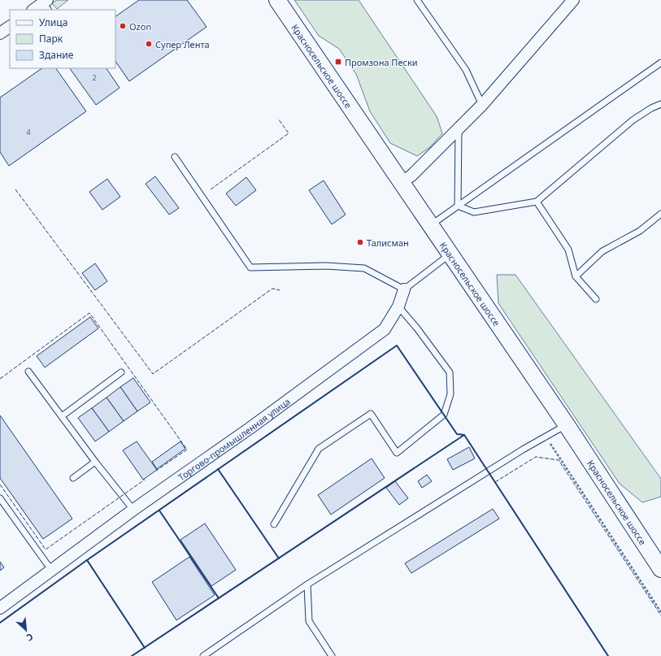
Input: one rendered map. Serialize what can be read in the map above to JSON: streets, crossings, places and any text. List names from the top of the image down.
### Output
{
  "streets": {
    "main road": ["Красносельское шоссе"],
    "street": ["Торгово-промышленная улица"]
  },
  "places": {
    "other": ["Ozon", "Супер Лента", "Талисман"],
    "transit": ["Промзона Пески"]
  },
  "house_numbers": ["2", "4"],
  "legend": ["Улица", "Парк", "Здание"],
  "north": "bottom right"
}
